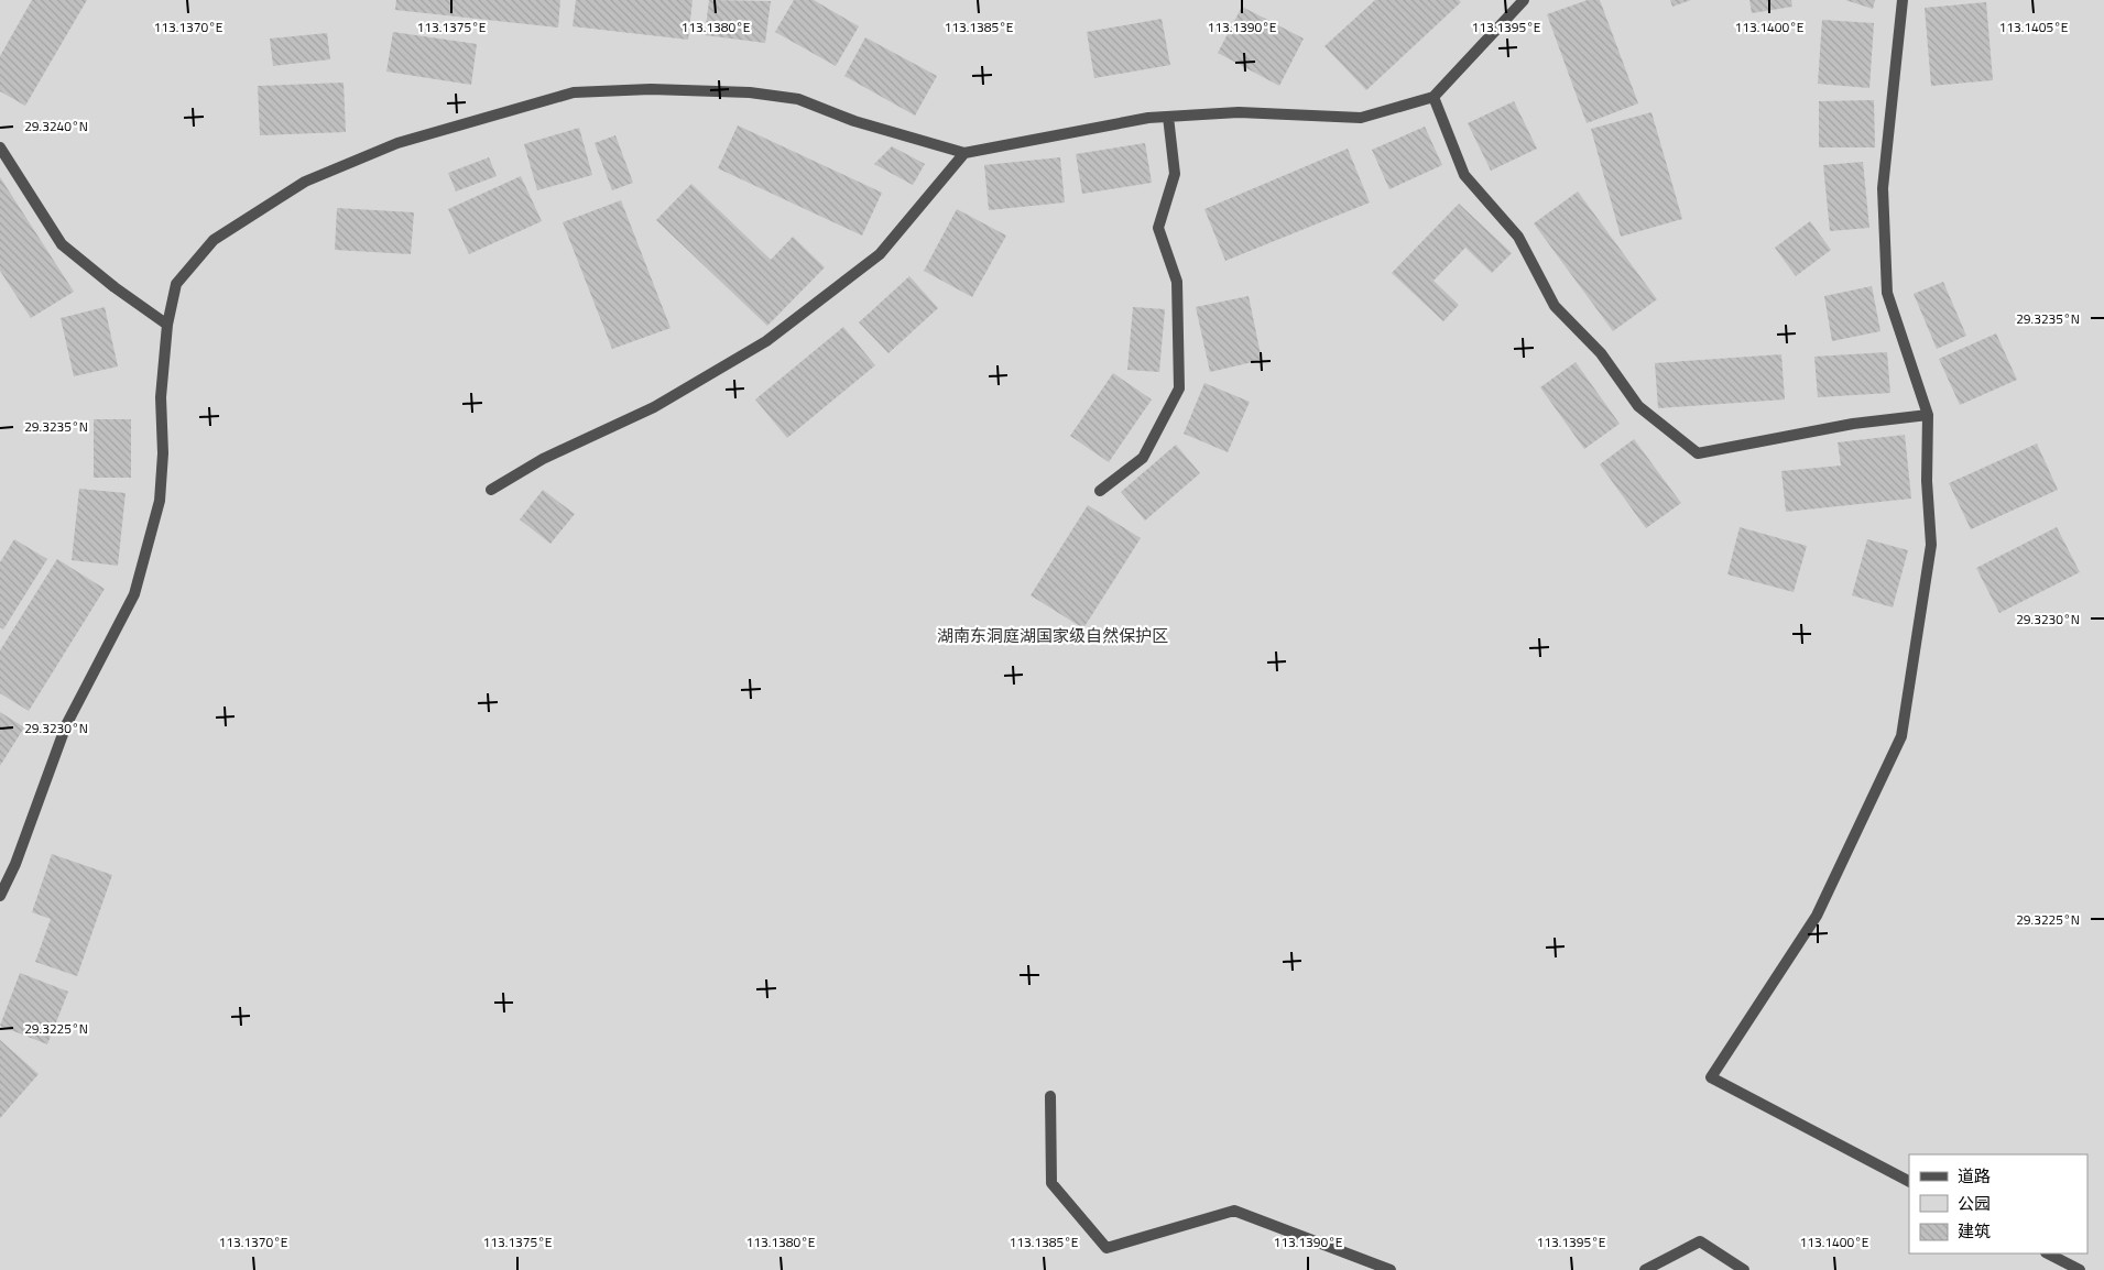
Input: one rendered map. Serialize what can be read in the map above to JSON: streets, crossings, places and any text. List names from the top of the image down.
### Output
{
  "parks": ["湖南东洞庭湖国家级自然保护区"],
  "legend": ["道路", "公园", "建筑"],
  "coordinates": [
    "113.1370°E",
    "113.1375°E",
    "113.1380°E",
    "113.1385°E",
    "113.1390°E",
    "113.1395°E",
    "113.1400°E",
    "113.1405°E",
    "29.3240°N",
    "29.3235°N",
    "29.3230°N",
    "29.3225°N"
  ]
}
